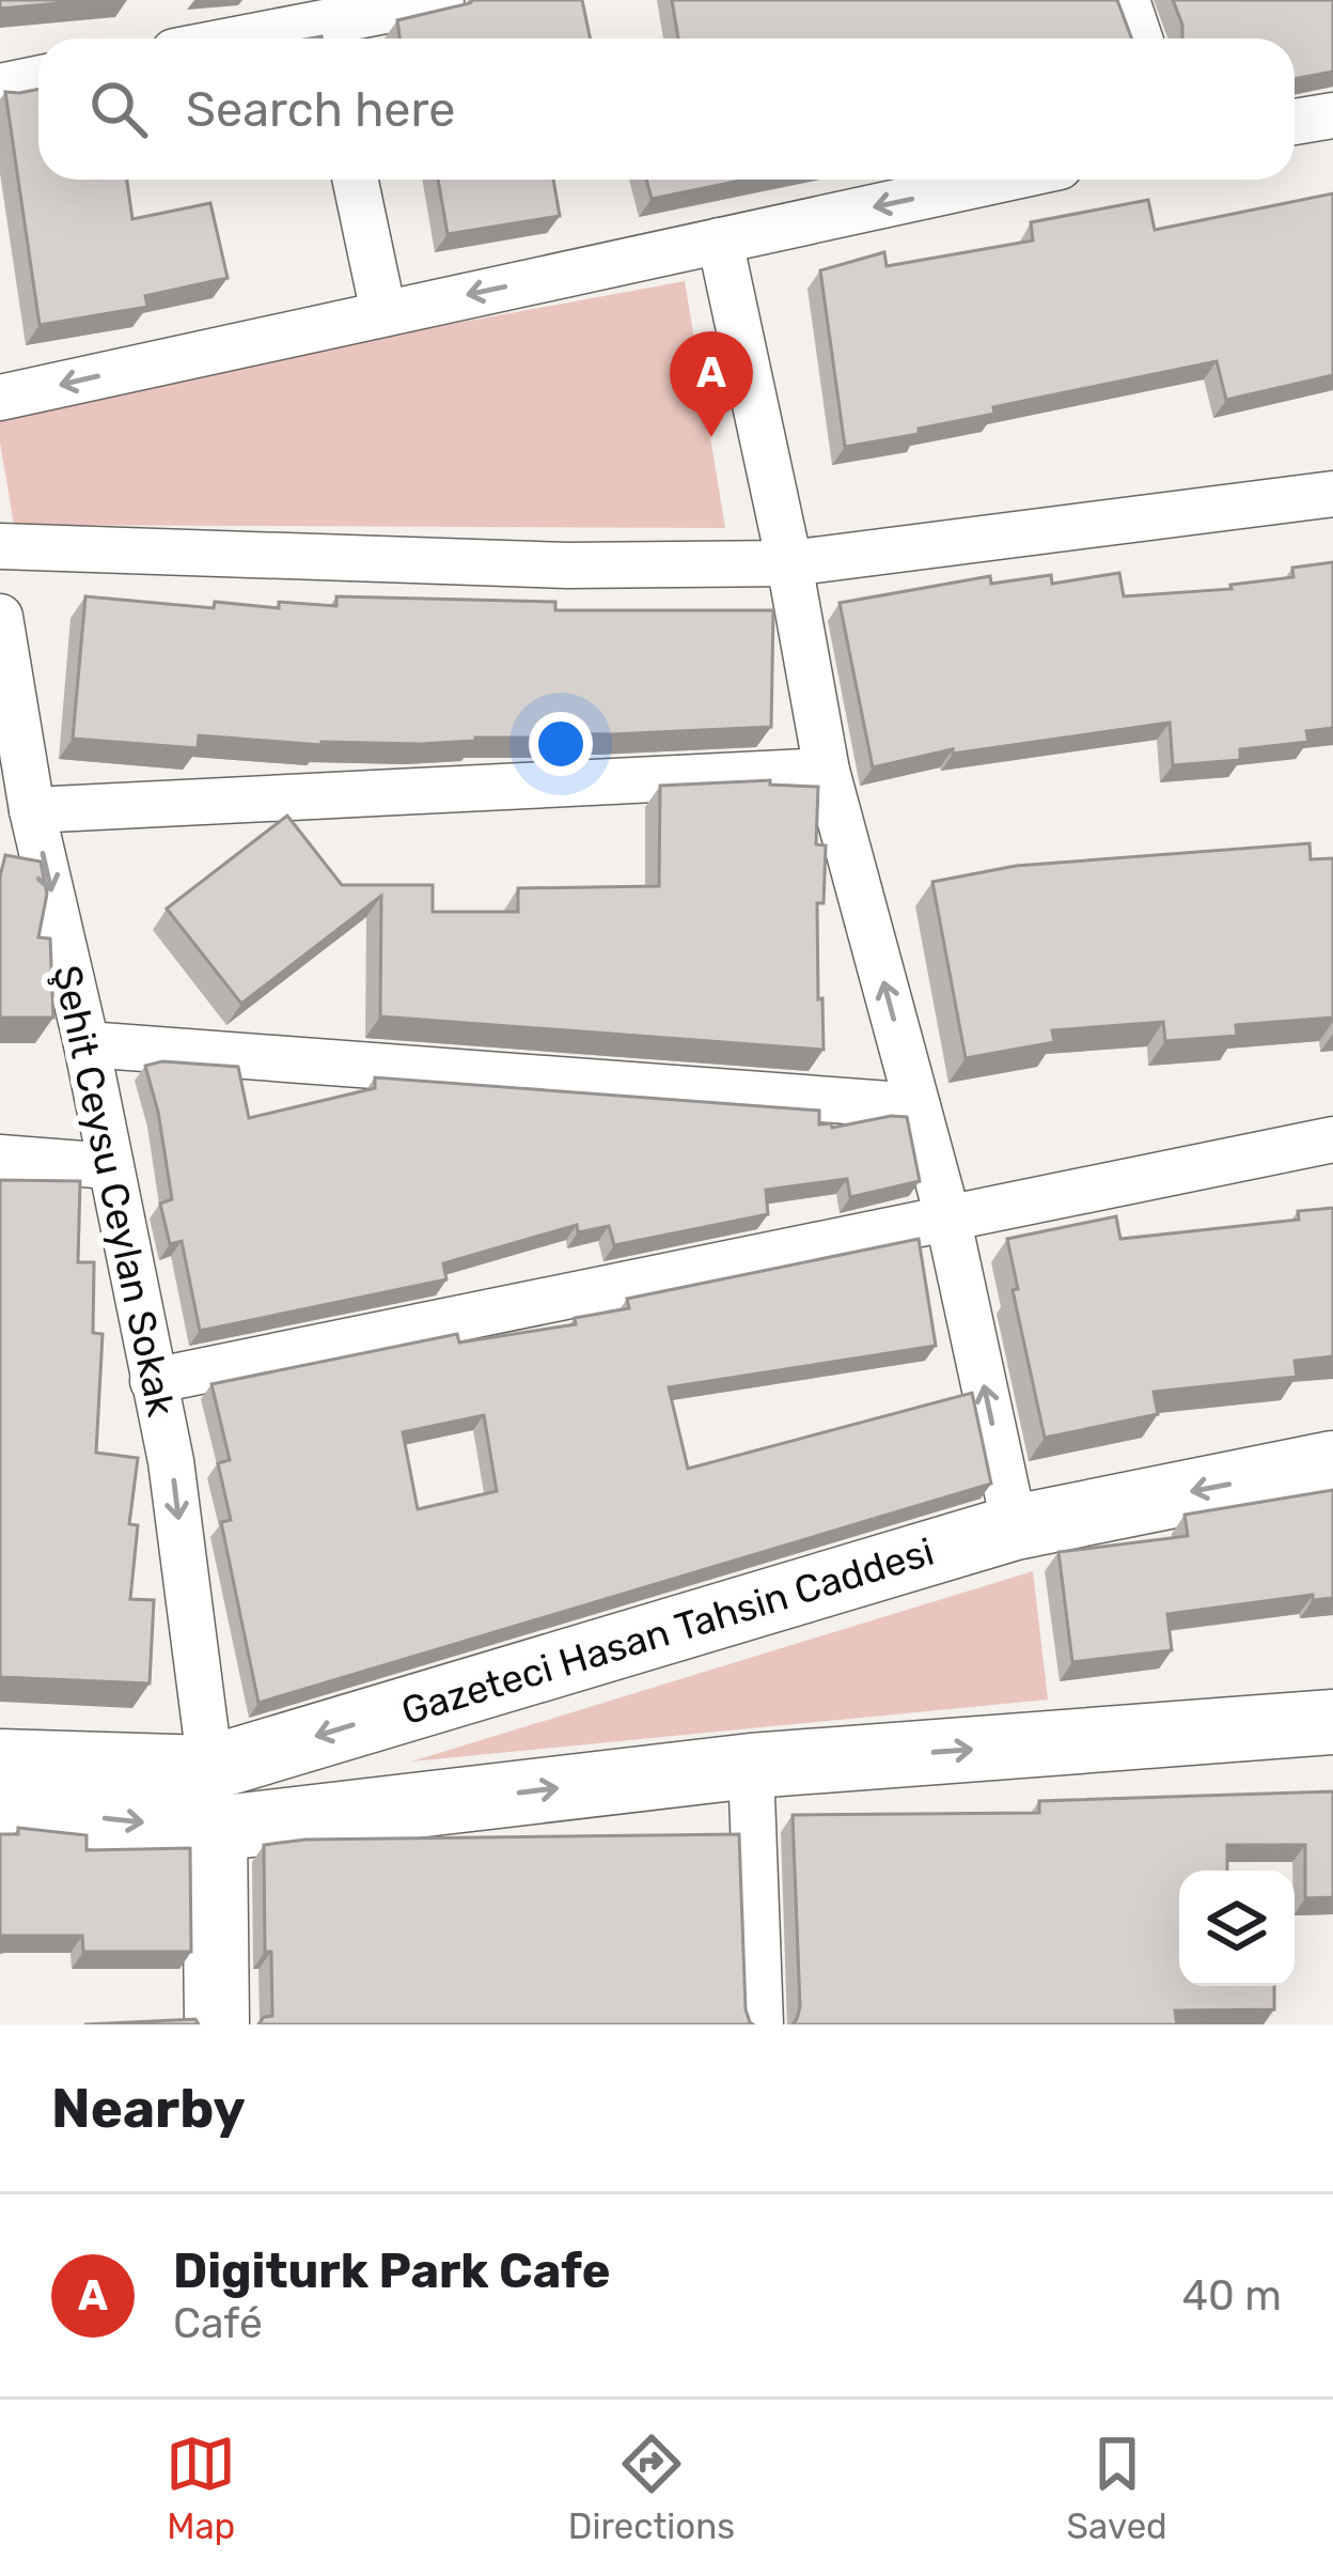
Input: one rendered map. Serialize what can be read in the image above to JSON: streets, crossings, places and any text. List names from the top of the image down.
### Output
{
  "streets": {
    "main road": ["Gazeteci Hasan Tahsin Caddesi"],
    "street": ["Şehit Ceysu Ceylan Sokak"]
  },
  "crossings": [
    ["Şehit Ceysu Ceylan Sokak", "Gazeteci Hasan Tahsin Caddesi"]
  ],
  "one_way": ["Şehit Ceysu Ceylan Sokak"],
  "page": {
    "search": "Search here",
    "pins": "A",
    "heading": "Nearby",
    "list": [
      {
        "mark": "A",
        "name": "Digiturk Park Cafe",
        "note": "Café",
        "value": "40 m"
      }
    ],
    "nav": ["Map", "Directions", "Saved"]
  }
}
